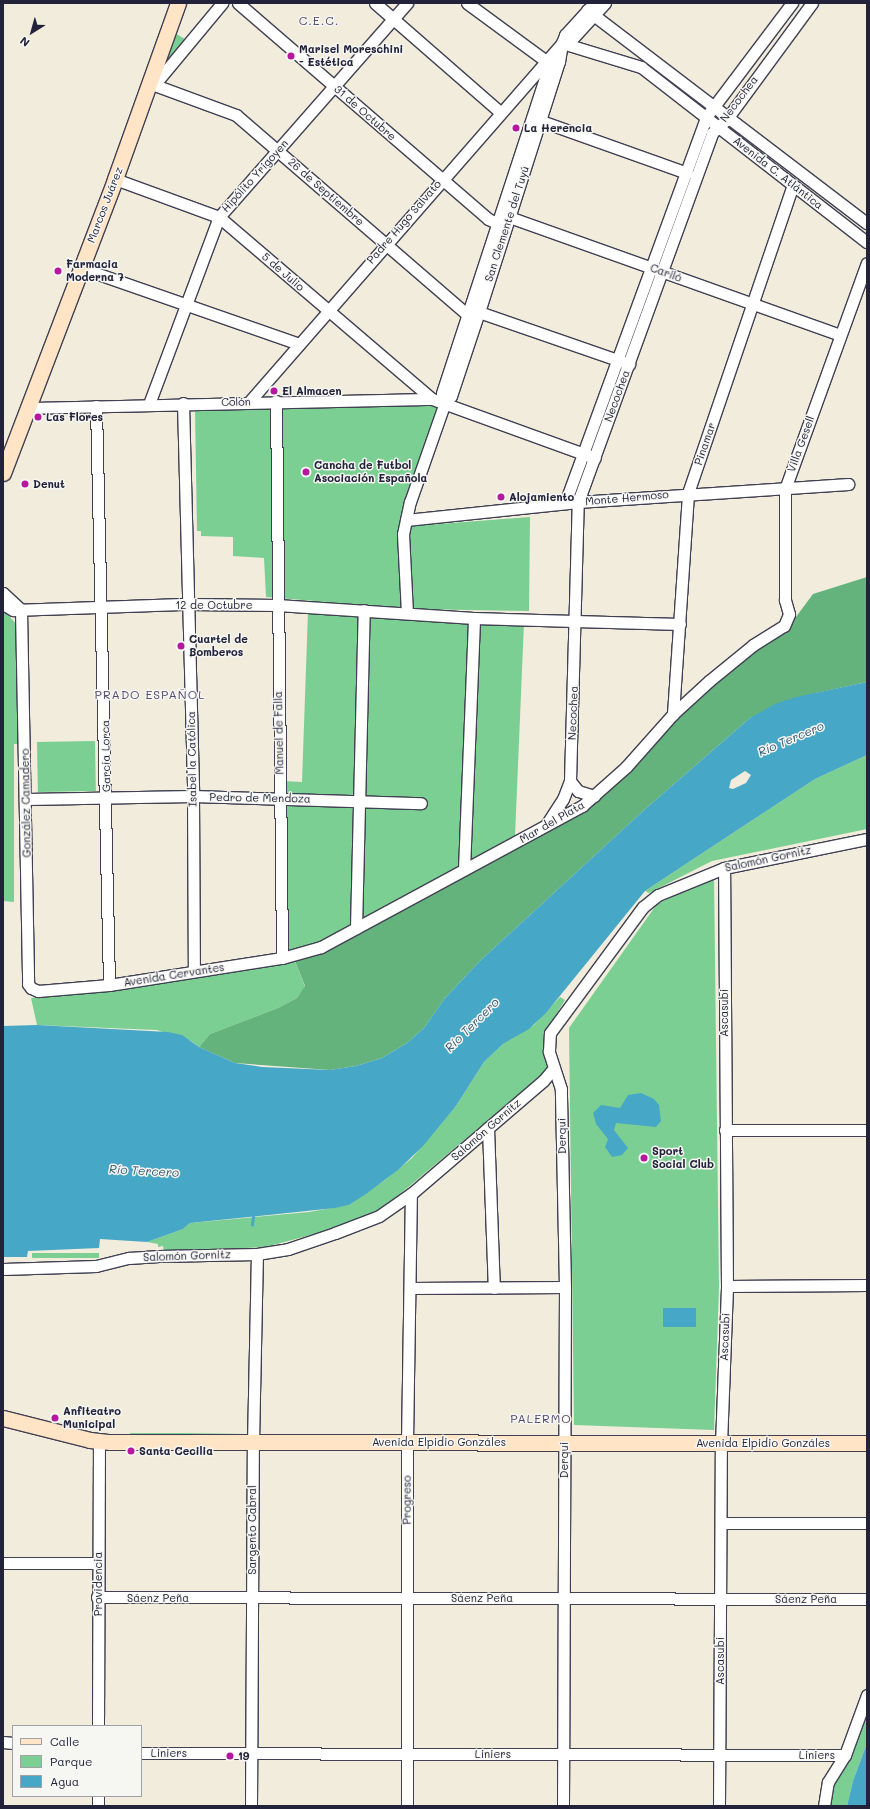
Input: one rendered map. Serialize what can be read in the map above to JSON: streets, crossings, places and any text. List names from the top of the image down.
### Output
{
  "streets": {
    "main road": ["Marcos Juárez", "Avenida Elpidio Gonzáles"],
    "street": [
      "Necochea",
      "31 de Octubre",
      "Avenida C. Atlántica",
      "Hipólito Yrigoyen",
      "26 de Septiembre",
      "Padre Hugo Salvato",
      "San Clemente del Tuyú",
      "5 de Julio",
      "Cariló",
      "Colón",
      "Pinamar",
      "Villa Gesell",
      "Monte Hermoso",
      "12 de Octubre",
      "Manuel de Falla",
      "García Lorca",
      "Isabel la Católica",
      "Pedro de Mendoza",
      "González Camadero",
      "Mar del Plata",
      "Salomón Gornitz",
      "Avenida Cervantes",
      "Ascasubi",
      "Derqui",
      "Progreso",
      "Sargento Cabral",
      "Providencia",
      "Sáenz Peña",
      "Liniers"
    ]
  },
  "crossings": [
    ["Necochea", "Avenida C. Atlántica"],
    ["Necochea", "Cariló"],
    ["Necochea", "Colón"],
    ["Necochea", "Monte Hermoso"],
    ["Necochea", "12 de Octubre"],
    ["Necochea", "Mar del Plata"],
    ["31 de Octubre", "Hipólito Yrigoyen"],
    ["31 de Octubre", "Padre Hugo Salvato"],
    ["31 de Octubre", "San Clemente del Tuyú"],
    ["Avenida C. Atlántica", "Padre Hugo Salvato"],
    ["Avenida C. Atlántica", "San Clemente del Tuyú"],
    ["Avenida C. Atlántica", "Pinamar"],
    ["Hipólito Yrigoyen", "26 de Septiembre"],
    ["Hipólito Yrigoyen", "5 de Julio"],
    ["Hipólito Yrigoyen", "Colón"],
    ["26 de Septiembre", "Marcos Juárez"],
    ["26 de Septiembre", "Padre Hugo Salvato"],
    ["26 de Septiembre", "San Clemente del Tuyú"],
    ["Marcos Juárez", "5 de Julio"],
    ["Marcos Juárez", "Colón"],
    ["Padre Hugo Salvato", "San Clemente del Tuyú"],
    ["Padre Hugo Salvato", "5 de Julio"],
    ["Padre Hugo Salvato", "Colón"],
    ["San Clemente del Tuyú", "Cariló"],
    ["San Clemente del Tuyú", "Colón"],
    ["San Clemente del Tuyú", "Monte Hermoso"],
    ["San Clemente del Tuyú", "12 de Octubre"],
    ["5 de Julio", "Colón"],
    ["Cariló", "Pinamar"],
    ["Cariló", "Villa Gesell"],
    ["Colón", "Manuel de Falla"],
    ["Colón", "García Lorca"],
    ["Colón", "Isabel la Católica"],
    ["Pinamar", "Monte Hermoso"],
    ["Pinamar", "12 de Octubre"],
    ["Pinamar", "Mar del Plata"],
    ["Villa Gesell", "Monte Hermoso"],
    ["Villa Gesell", "Mar del Plata"],
    ["12 de Octubre", "Manuel de Falla"],
    ["12 de Octubre", "García Lorca"],
    ["12 de Octubre", "Isabel la Católica"],
    ["12 de Octubre", "González Camadero"],
    ["Manuel de Falla", "Pedro de Mendoza"],
    ["Manuel de Falla", "Avenida Cervantes"],
    ["García Lorca", "Pedro de Mendoza"],
    ["García Lorca", "Avenida Cervantes"],
    ["Isabel la Católica", "Pedro de Mendoza"],
    ["Isabel la Católica", "Avenida Cervantes"],
    ["Pedro de Mendoza", "González Camadero"],
    ["González Camadero", "Avenida Cervantes"],
    ["Mar del Plata", "Avenida Cervantes"],
    ["Salomón Gornitz", "Ascasubi"],
    ["Salomón Gornitz", "Derqui"],
    ["Salomón Gornitz", "Progreso"],
    ["Salomón Gornitz", "Sargento Cabral"],
    ["Ascasubi", "Avenida Elpidio Gonzáles"],
    ["Ascasubi", "Sáenz Peña"],
    ["Ascasubi", "Liniers"],
    ["Derqui", "Avenida Elpidio Gonzáles"],
    ["Derqui", "Sáenz Peña"],
    ["Derqui", "Liniers"],
    ["Avenida Elpidio Gonzáles", "Progreso"],
    ["Avenida Elpidio Gonzáles", "Sargento Cabral"],
    ["Avenida Elpidio Gonzáles", "Providencia"],
    ["Progreso", "Sáenz Peña"],
    ["Progreso", "Liniers"],
    ["Sargento Cabral", "Sáenz Peña"],
    ["Sargento Cabral", "Liniers"],
    ["Providencia", "Sáenz Peña"]
  ],
  "districts": ["C.E.C.", "PRADO ESPAÑOL", "PALERMO"],
  "water": ["Río Tercero"],
  "places": [
    "Marisel Moreschini - Estética",
    "La Herencia",
    "Farmacia Moderna 7",
    "El Almacen",
    "Las Flores",
    "Cancha de Futbol Asociación Española",
    "Denut",
    "Alojamiento",
    "Cuartel de Bomberos",
    "Sport Social Club",
    "Anfiteatro Municipal",
    "Santa Cecilia",
    "19"
  ],
  "legend": ["Calle", "Parque", "Agua"],
  "north": "bottom left"
}
